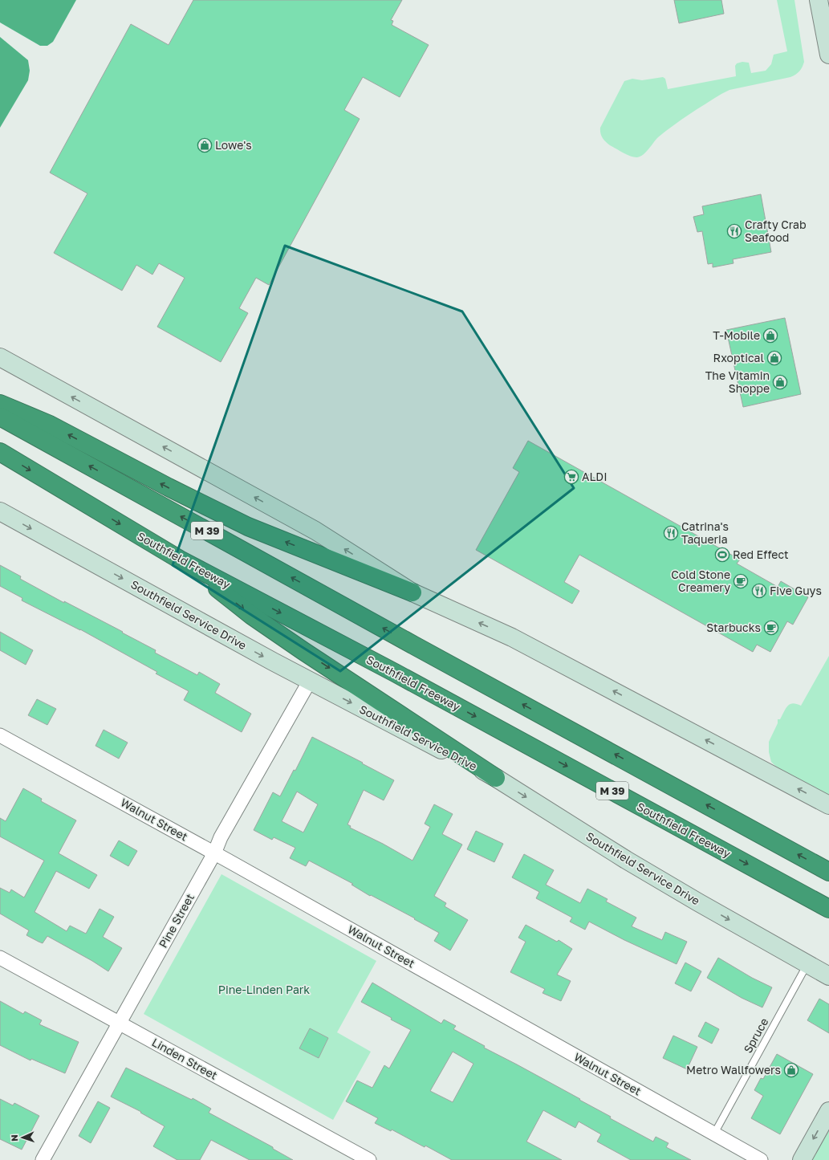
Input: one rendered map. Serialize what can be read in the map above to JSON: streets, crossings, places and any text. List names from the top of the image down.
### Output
{
  "streets": {
    "highway": ["M 39", "Southfield Freeway"],
    "main road": ["Southfield Service Drive"],
    "street": ["Walnut Street", "Pine Street", "Linden Street"],
    "lane": ["Spruce"]
  },
  "crossings": [
    ["Southfield Service Drive", "Pine Street"],
    ["Southfield Service Drive", "Spruce"],
    ["Walnut Street", "Pine Street"],
    ["Walnut Street", "Spruce"],
    ["Pine Street", "Linden Street"]
  ],
  "parks": ["Pine-Linden Park"],
  "places": {
    "shop": [
      "Lowe's",
      "T-Mobile",
      "Rxoptical",
      "The Vitamin Shoppe",
      "Metro Wallfowers"
    ],
    "restaurant": ["Crafty Crab Seafood", "Catrina's Taqueria", "Five Guys"],
    "supermarket": ["ALDI"],
    "sports": ["Red Effect"],
    "cafe": ["Cold Stone Creamery", "Starbucks"]
  },
  "north": "left"
}
